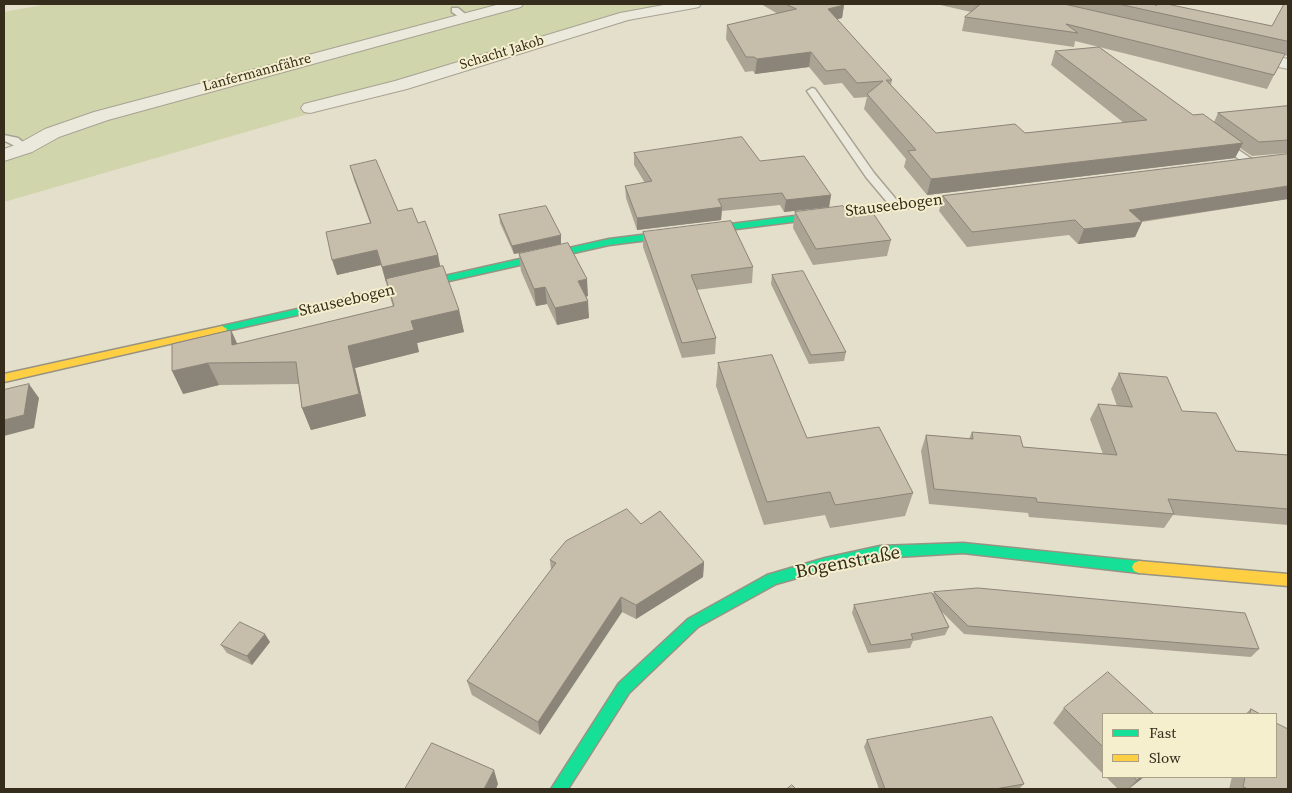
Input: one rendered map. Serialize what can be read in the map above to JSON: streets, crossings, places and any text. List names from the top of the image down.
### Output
{
  "streets": {
    "street": [
      "Schacht Jakob",
      "Lanfermannfähre",
      "Stauseebogen",
      "Bogenstraße"
    ]
  },
  "legend": ["Fast", "Slow"]
}
